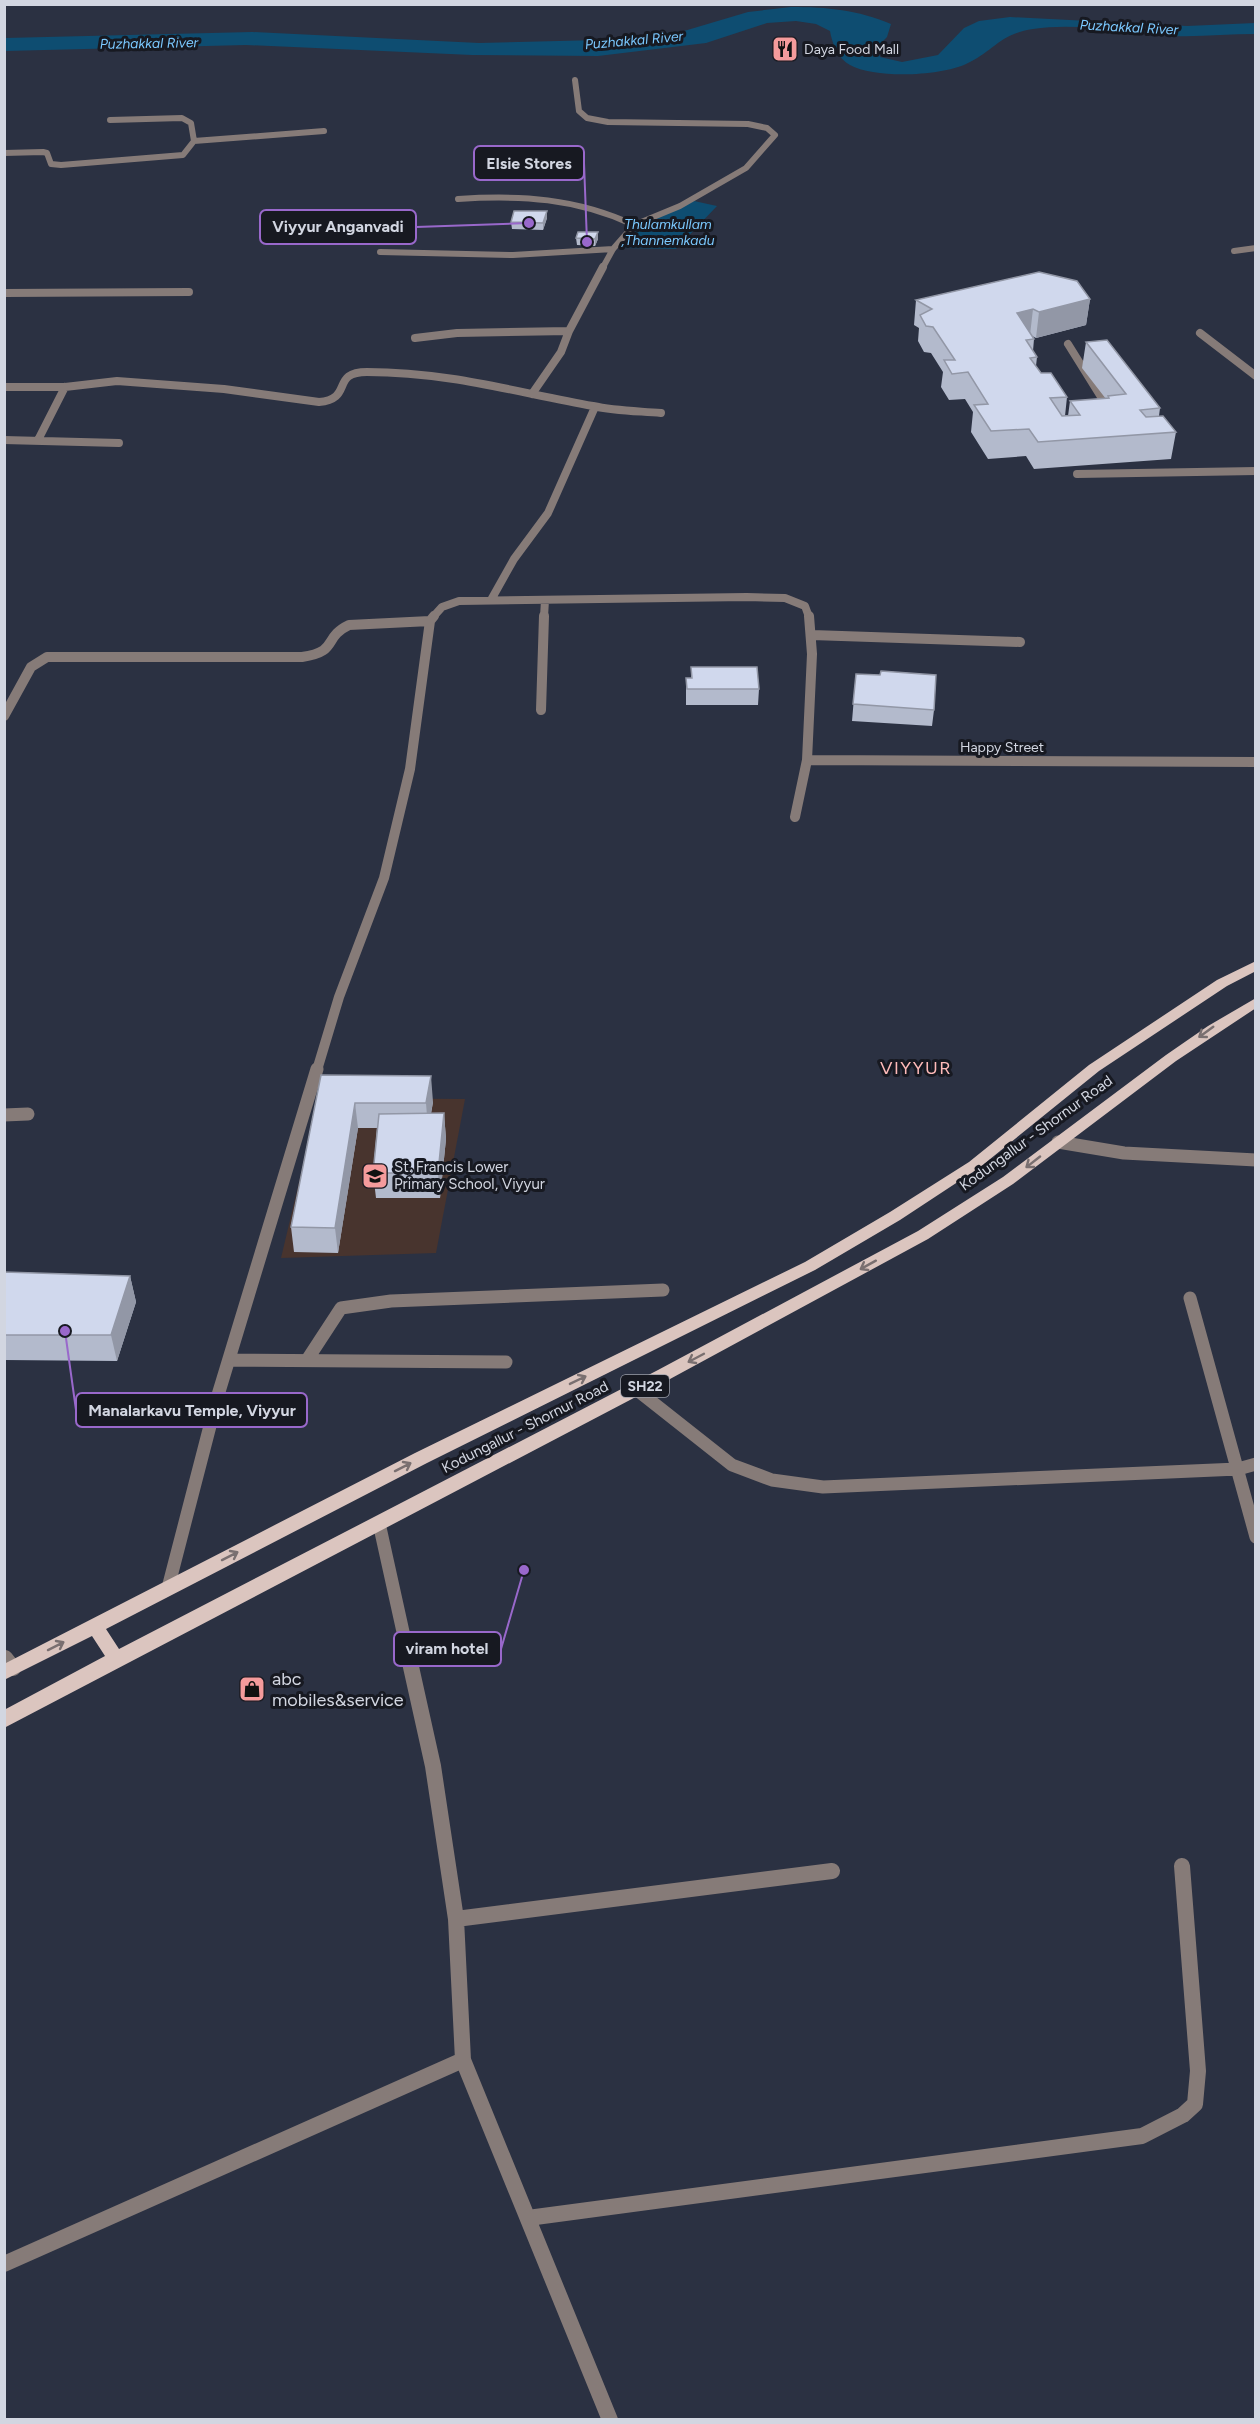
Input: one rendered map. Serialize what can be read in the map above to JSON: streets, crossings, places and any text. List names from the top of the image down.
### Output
{
  "streets": {
    "main road": ["Kodungallur - Shornur Road", "SH22"],
    "street": ["Happy Street"]
  },
  "districts": ["VIYYUR"],
  "water": ["Puzhakkal River", "Thulamkullam ,Thannemkadu"],
  "places": {
    "restaurant": ["Daya Food Mall"],
    "other": [
      "Viyyur Anganvadi",
      "Elsie Stores",
      "Manalarkavu Temple, Viyyur",
      "viram hotel"
    ],
    "school or university": ["St. Francis Lower Primary School, Viyyur"],
    "shop": ["abc mobiles&service"]
  }
}
